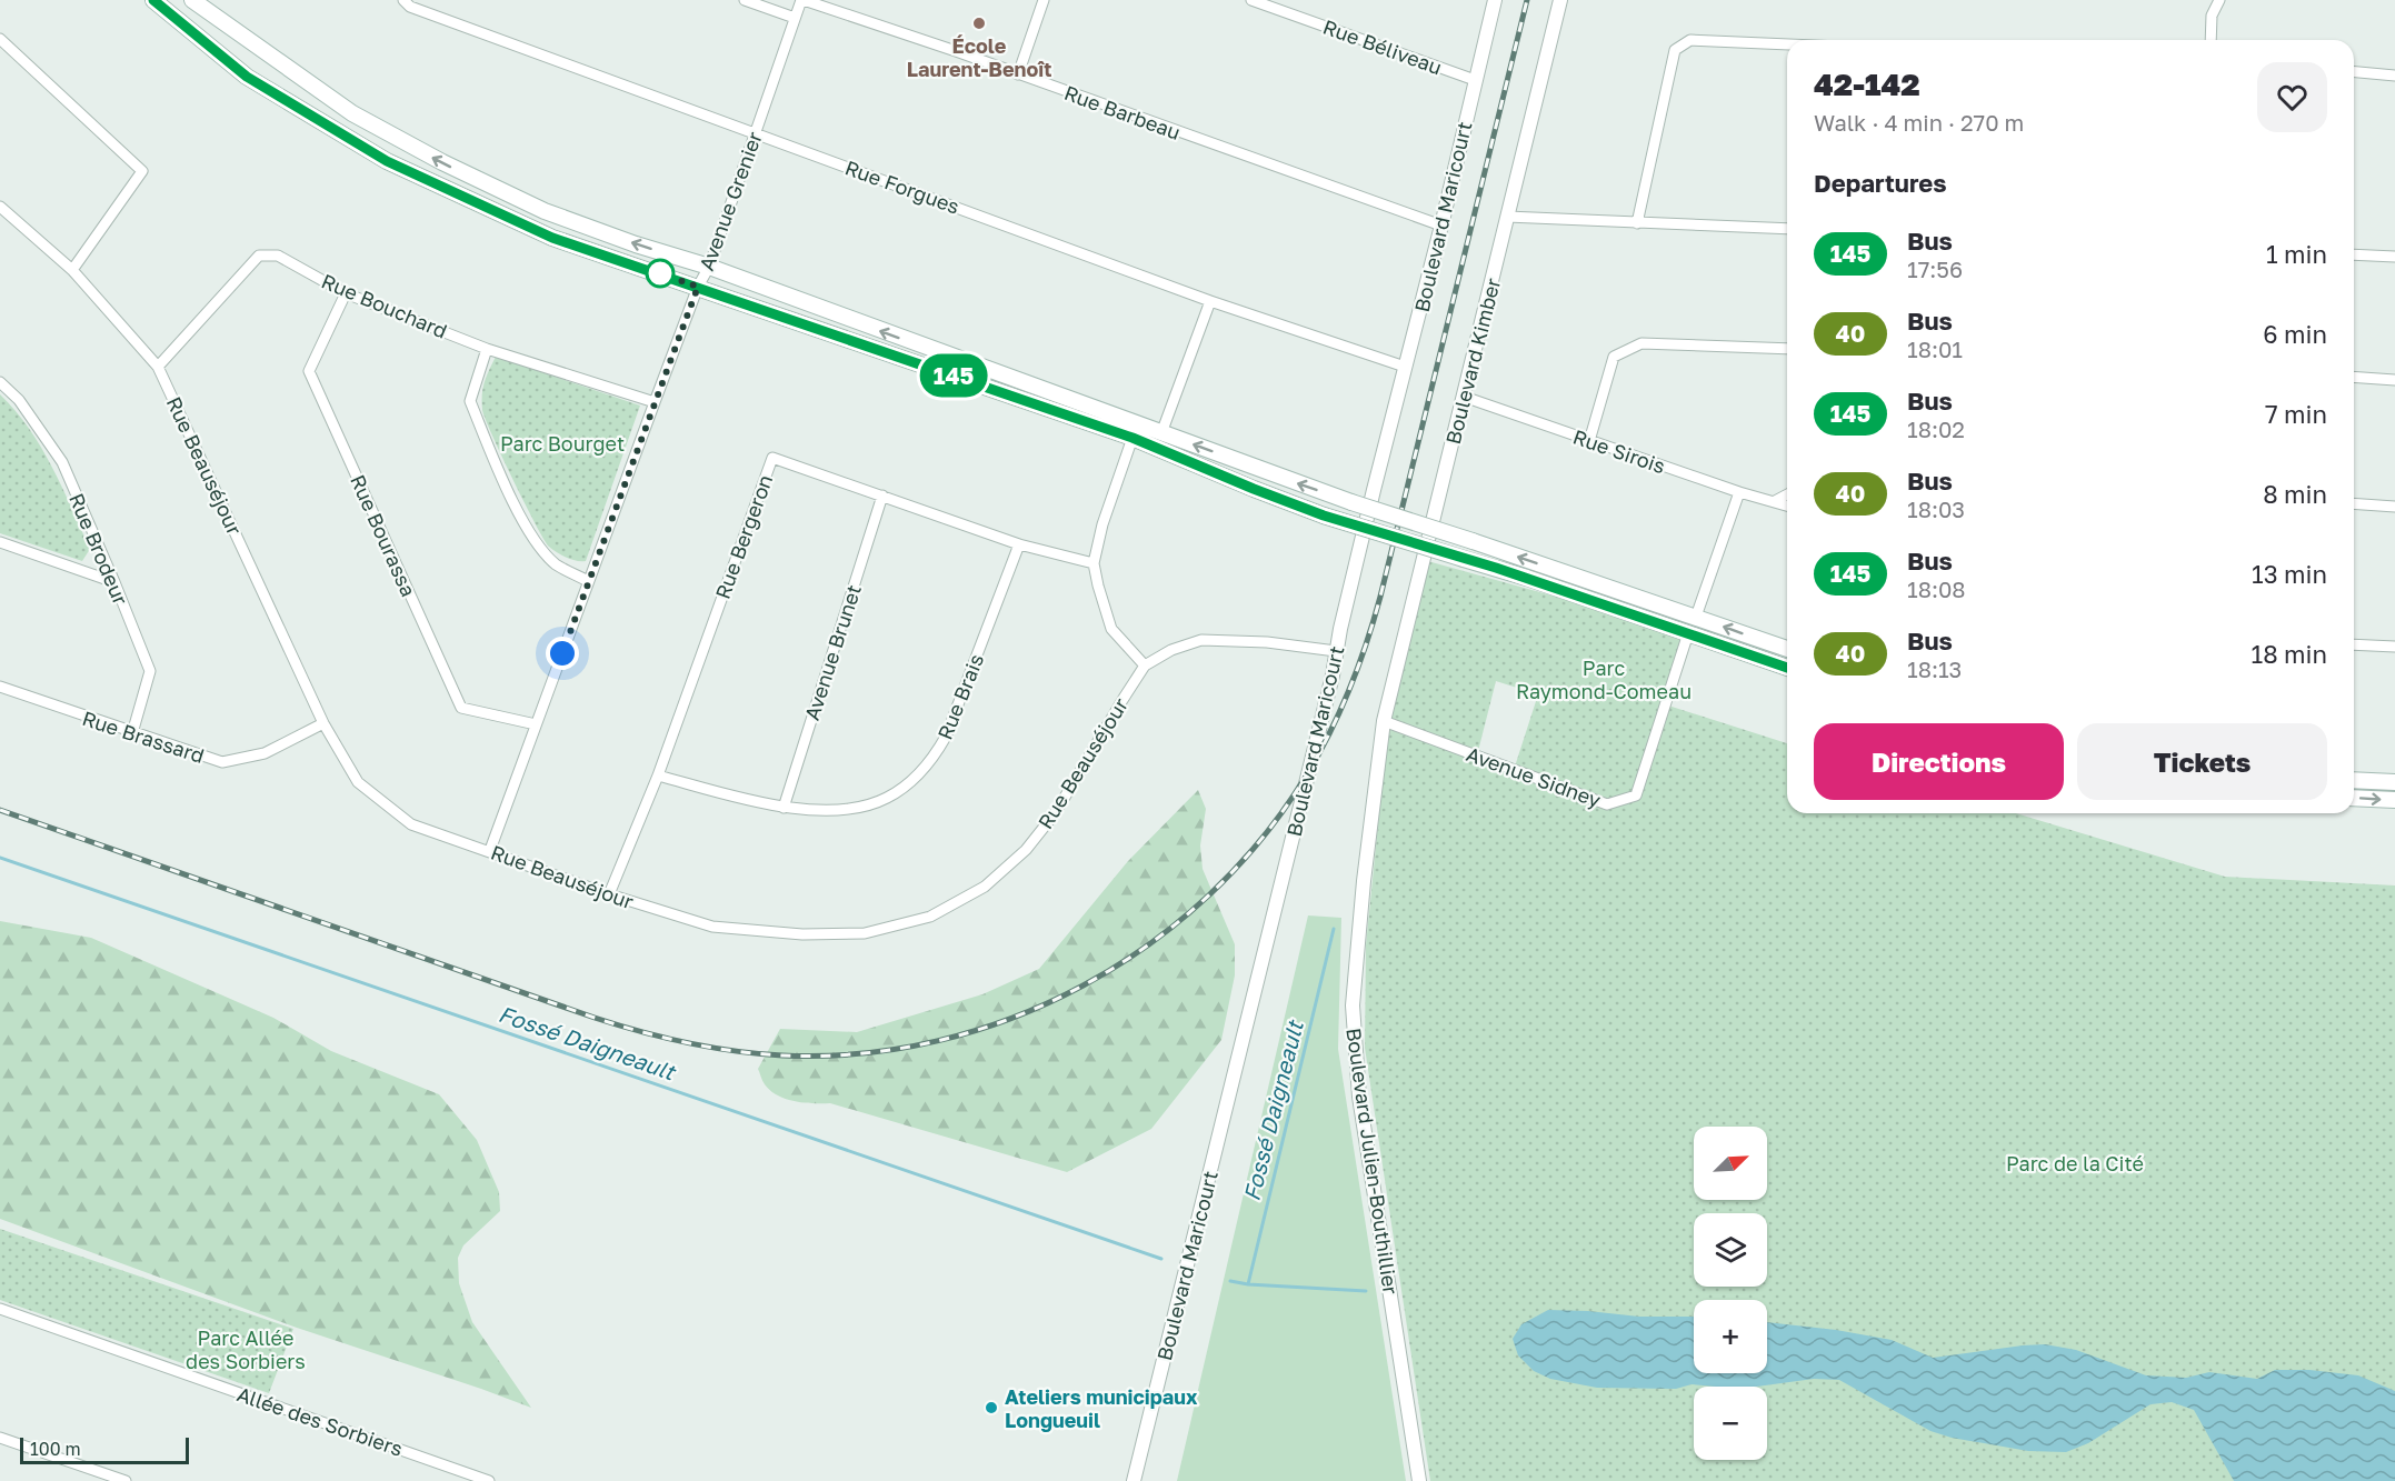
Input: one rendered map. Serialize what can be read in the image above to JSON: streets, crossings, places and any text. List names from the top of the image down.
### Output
{
  "streets": {
    "street": [
      "Rue Béliveau",
      "Rue Barbeau",
      "Rue Forgues",
      "Avenue Grenier",
      "Boulevard Maricourt",
      "Rue Bouchard",
      "Boulevard Kimber",
      "Rue Sirois",
      "Rue Beauséjour",
      "Rue Bourassa",
      "Rue Bergeron",
      "Rue Brodeur",
      "Avenue Brunet",
      "Rue Brais",
      "Rue Brassard",
      "Avenue Sidney",
      "Boulevard Julien-Bouthillier",
      "Allée des Sorbiers"
    ]
  },
  "crossings": [
    ["Rue Béliveau", "Boulevard Maricourt"],
    ["Rue Barbeau", "Avenue Grenier"],
    ["Rue Barbeau", "Boulevard Maricourt"],
    ["Rue Forgues", "Avenue Grenier"],
    ["Rue Forgues", "Boulevard Maricourt"],
    ["Avenue Grenier", "Rue Bouchard"],
    ["Avenue Grenier", "Rue Beauséjour"],
    ["Avenue Grenier", "Rue Bourassa"],
    ["Boulevard Maricourt", "Rue Beauséjour"],
    ["Rue Bouchard", "Rue Beauséjour"],
    ["Rue Bouchard", "Rue Bourassa"],
    ["Boulevard Kimber", "Rue Sirois"],
    ["Boulevard Kimber", "Avenue Sidney"],
    ["Boulevard Kimber", "Boulevard Julien-Bouthillier"],
    ["Rue Beauséjour", "Rue Bergeron"],
    ["Rue Beauséjour", "Rue Brassard"],
    ["Rue Bergeron", "Avenue Brunet"],
    ["Rue Bergeron", "Rue Brais"],
    ["Rue Brodeur", "Rue Brassard"],
    ["Avenue Brunet", "Rue Brais"],
    ["Avenue Sidney", "Boulevard Julien-Bouthillier"]
  ],
  "water": ["Fossé Daigneault"],
  "parks": [
    "Parc Bourget",
    "Parc Raymond-Comeau",
    "Parc de la Cité",
    "Parc Allée des Sorbiers"
  ],
  "places": ["École Laurent-Benoît", "Ateliers municipaux Longueuil"],
  "lines": ["bus line 145"],
  "scale_bar": "100 m",
  "north": "top right",
  "page": {
    "on_map": "145",
    "heading": [
      ["42-142", "Walk · 4 min · 270 m"],
      "Departures"
    ],
    "list": [
      {
        "mark": "145",
        "name": "Bus",
        "note": "17:56",
        "value": "1 min"
      },
      {
        "mark": "40",
        "name": "Bus",
        "note": "18:01",
        "value": "6 min"
      },
      {
        "mark": "145",
        "name": "Bus",
        "note": "18:02",
        "value": "7 min"
      },
      {
        "mark": "40",
        "name": "Bus",
        "note": "18:03",
        "value": "8 min"
      },
      {
        "mark": "145",
        "name": "Bus",
        "note": "18:08",
        "value": "13 min"
      },
      {
        "mark": "40",
        "name": "Bus",
        "note": "18:13",
        "value": "18 min"
      }
    ],
    "buttons": ["Directions", "Tickets"],
    "map_buttons": ["+", "−"],
    "scale": "100 m"
  }
}
